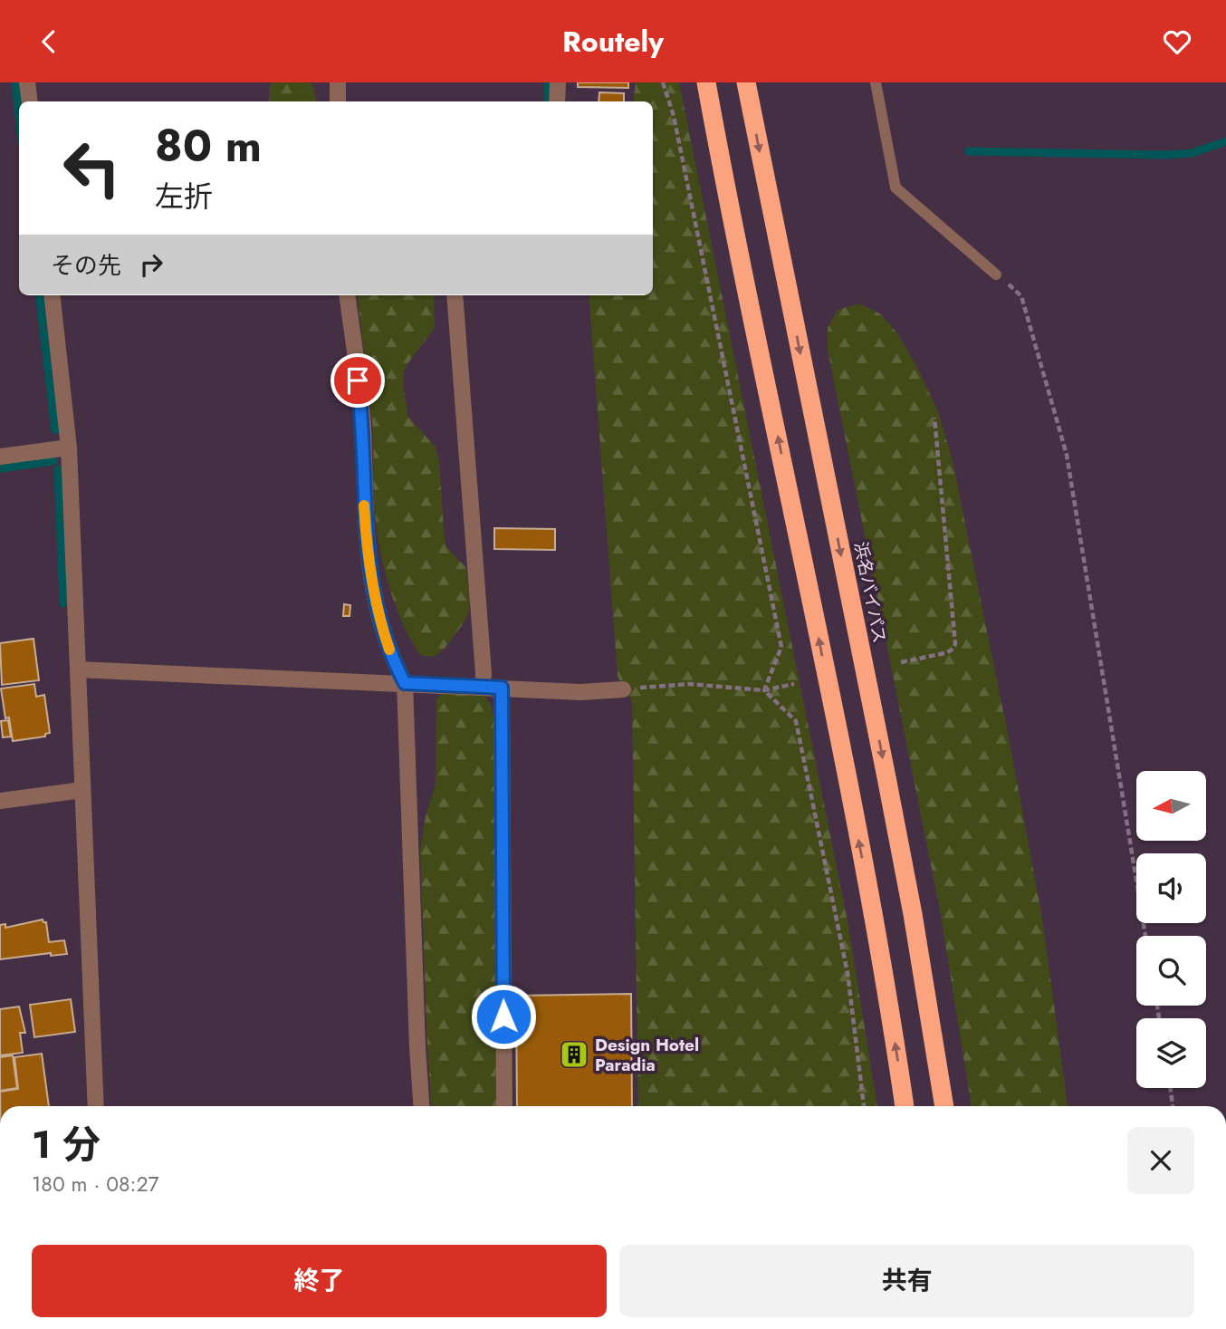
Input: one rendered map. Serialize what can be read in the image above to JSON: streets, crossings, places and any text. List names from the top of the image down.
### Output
{
  "streets": {
    "highway": ["浜名バイパス"]
  },
  "places": {
    "building": ["Design Hotel Paradia"]
  },
  "north": "left",
  "page": {
    "header": "Routely",
    "turn": ["80 m", "左折"],
    "then": "その先",
    "heading": ["1 分", "180 m · 08:27"],
    "buttons": ["終了", "共有"]
  }
}
